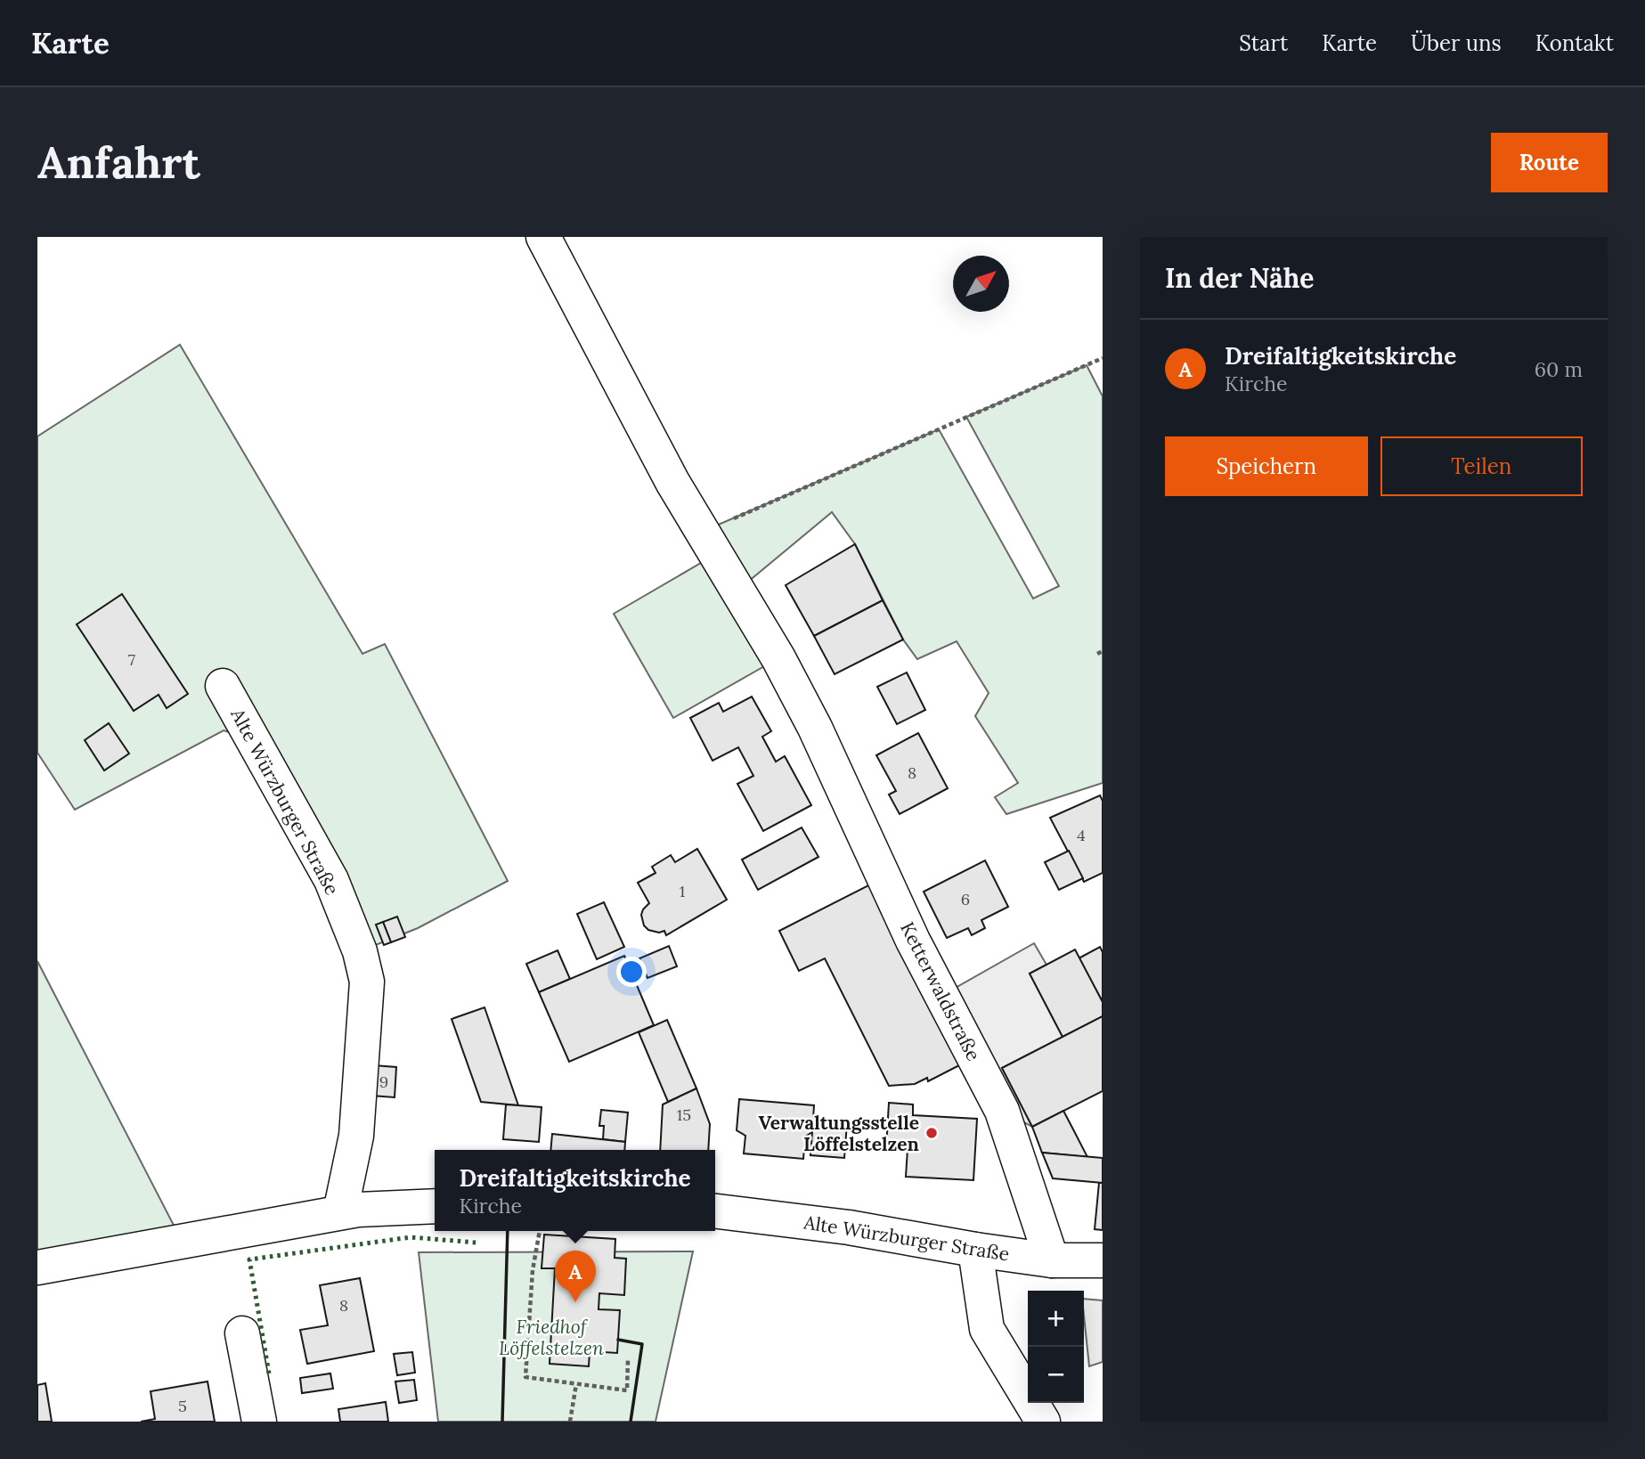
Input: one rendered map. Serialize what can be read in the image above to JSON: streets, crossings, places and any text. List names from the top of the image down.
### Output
{
  "streets": {
    "street": ["Alte Würzburger Straße", "Ketterwaldstraße"]
  },
  "crossings": [
    ["Alte Würzburger Straße", "Ketterwaldstraße"]
  ],
  "parks": ["Friedhof Löffelstelzen"],
  "places": ["Verwaltungsstelle Löffelstelzen"],
  "house_numbers": [
    "7",
    "8",
    "4",
    "1",
    "6",
    "9",
    "15",
    "8",
    "5"
  ],
  "north": "top right",
  "page": {
    "header": "Karte",
    "nav": [
      "Start",
      "Karte",
      "Über uns",
      "Kontakt"
    ],
    "buttons": [
      "Route",
      ["Speichern", "Teilen"]
    ],
    "title": "Anfahrt",
    "heading": "In der Nähe",
    "list": [
      {
        "mark": "A",
        "name": "Dreifaltigkeitskirche",
        "note": "Kirche",
        "value": "60 m"
      }
    ],
    "popup": ["Dreifaltigkeitskirche", "Kirche"],
    "pins": "A",
    "map_buttons": ["+", "−"]
  }
}
